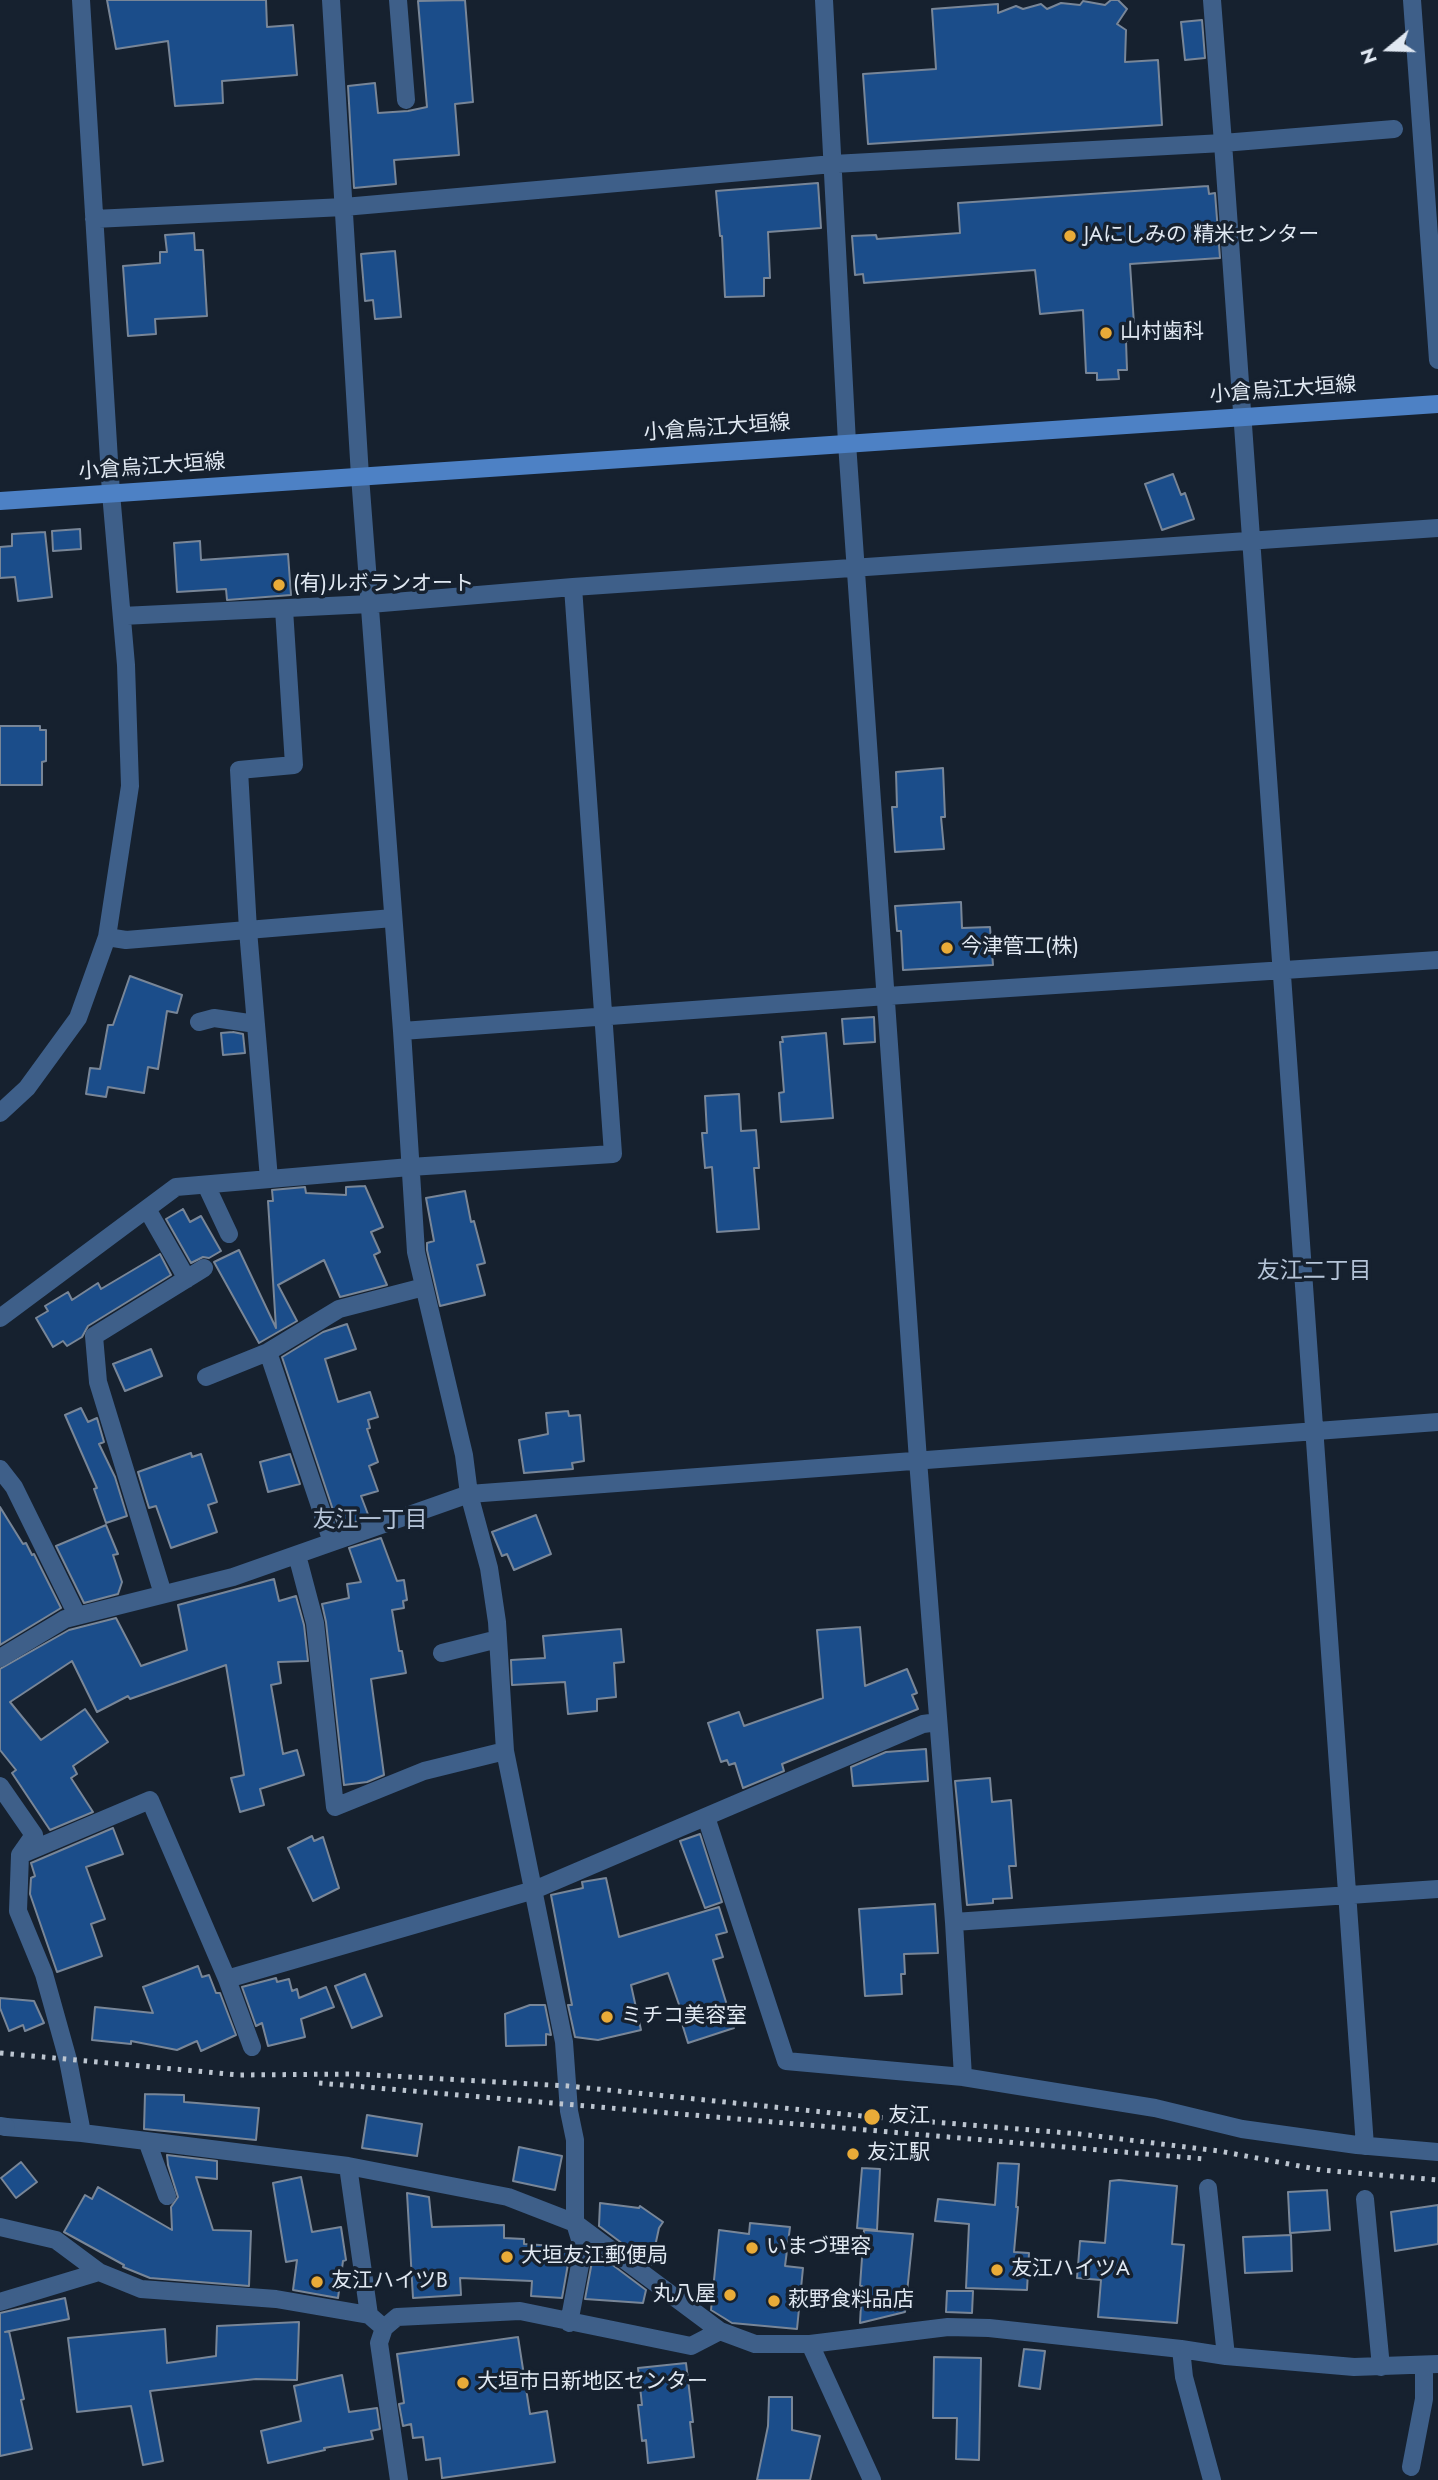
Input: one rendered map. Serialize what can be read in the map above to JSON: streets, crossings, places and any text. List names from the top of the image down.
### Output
{
  "streets": {
    "main road": ["小倉烏江大垣線"]
  },
  "districts": ["友江二丁目", "友江一丁目"],
  "places": [
    "JAにしみの 精米センター",
    "山村歯科",
    "(有)ルボランオート",
    "今津管工(株)",
    "ミチコ美容室",
    "友江",
    "友江駅",
    "いまづ理容",
    "大垣友江郵便局",
    "友江ハイツA",
    "友江ハイツB",
    "丸八屋",
    "萩野食料品店",
    "大垣市日新地区センター"
  ],
  "north": "left"
}
